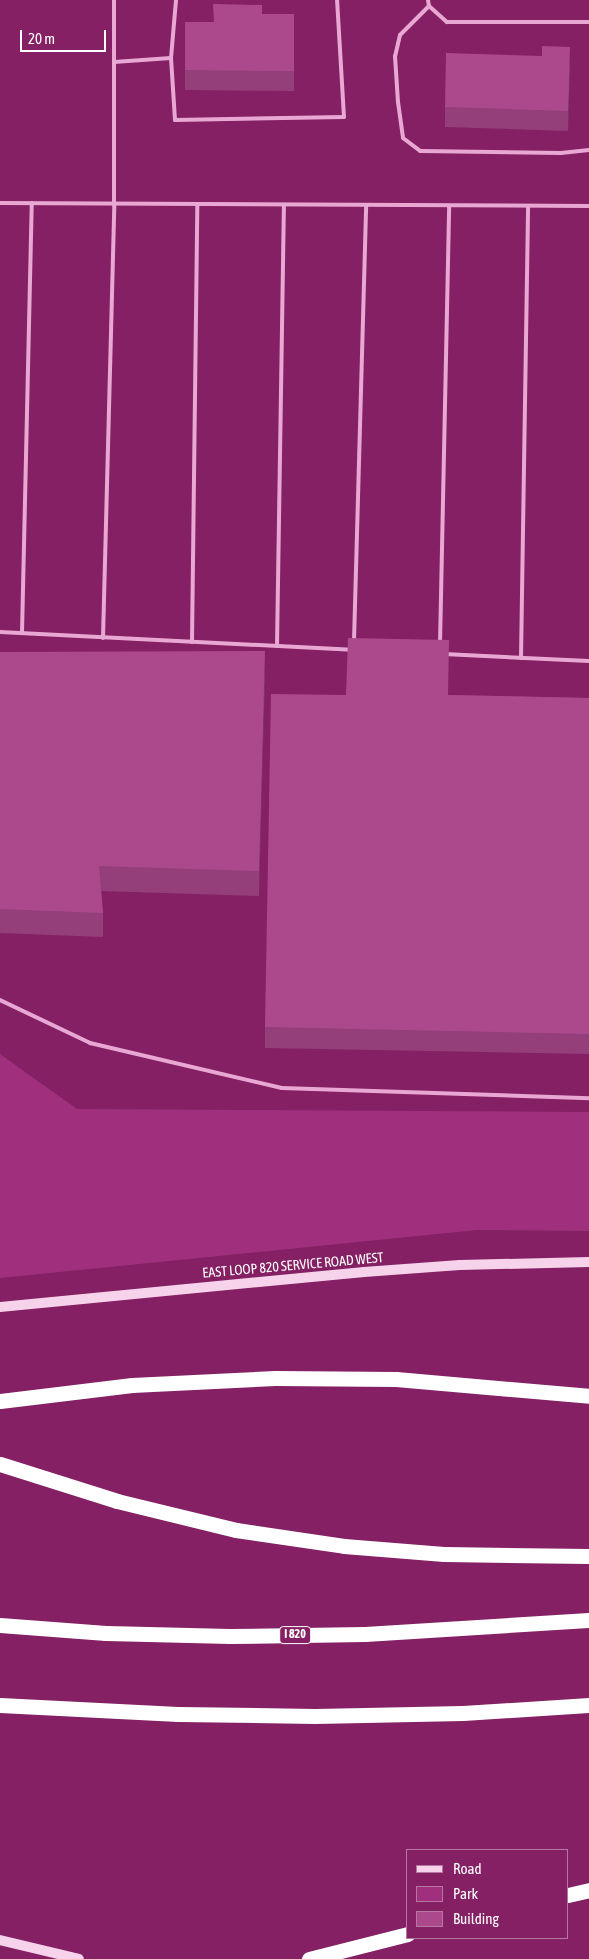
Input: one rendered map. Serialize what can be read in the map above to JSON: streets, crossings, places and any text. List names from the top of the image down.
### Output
{
  "streets": {
    "highway": ["I 820"],
    "main road": ["EAST LOOP 820 SERVICE ROAD WEST"]
  },
  "legend": ["Road", "Park", "Building"],
  "scale_bar": "20 m"
}
